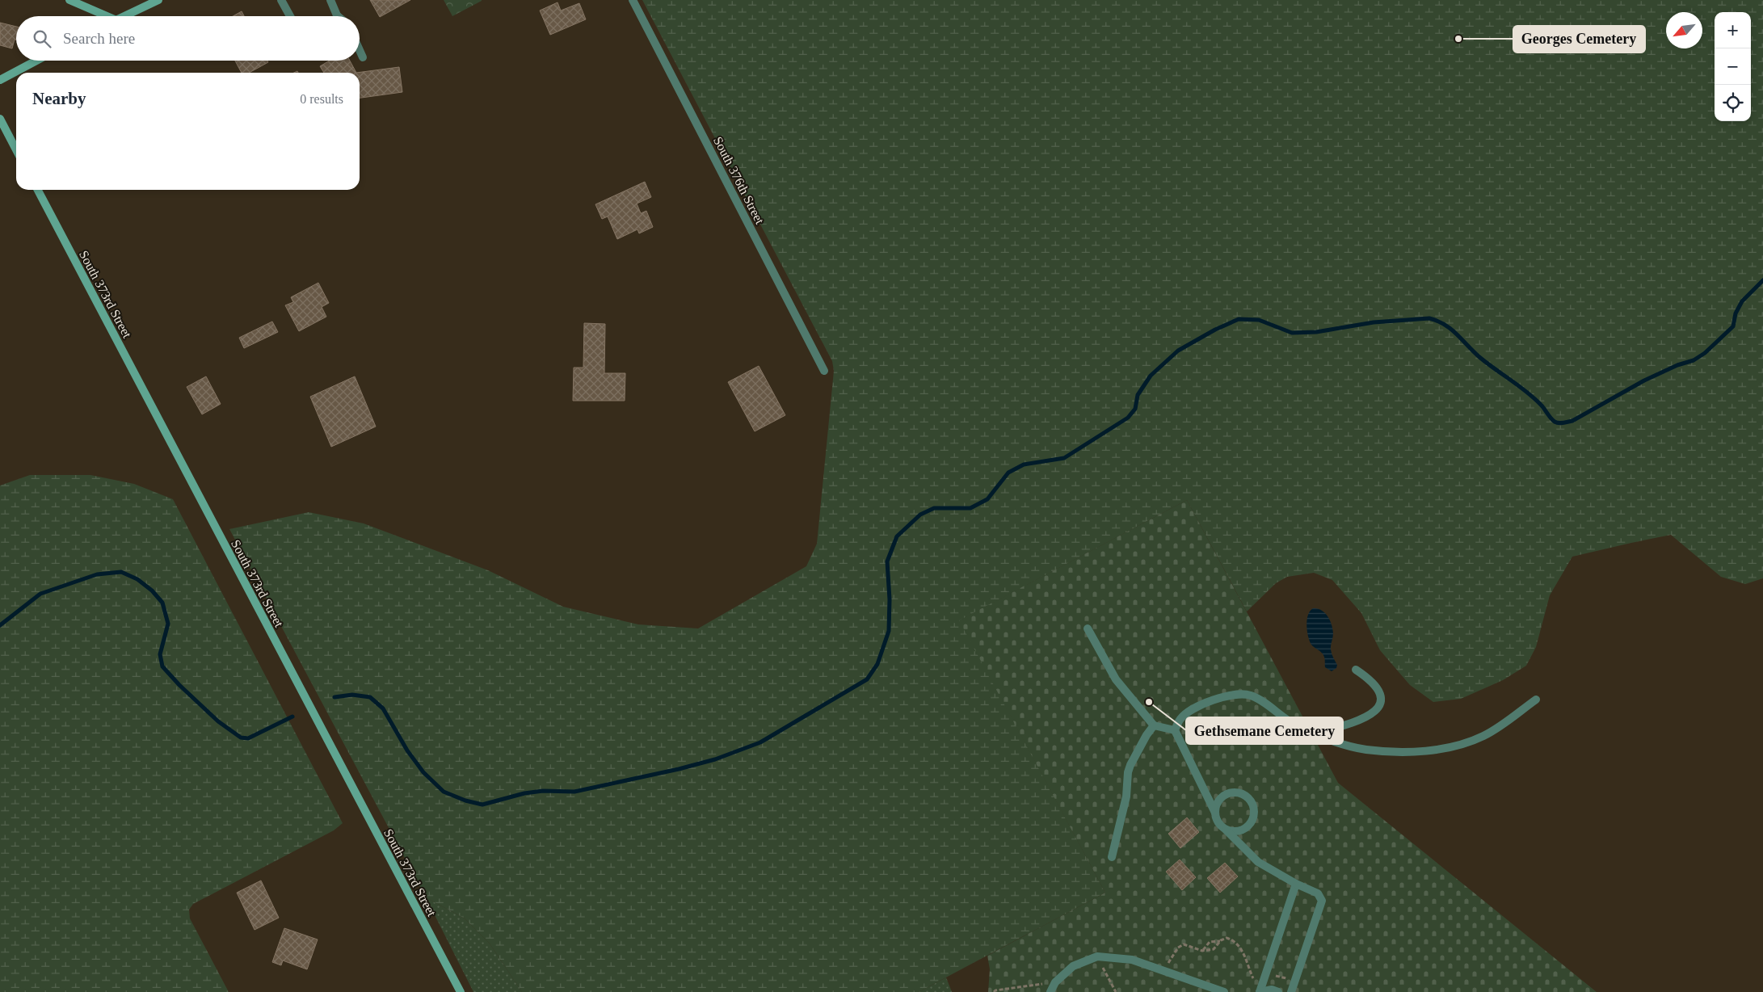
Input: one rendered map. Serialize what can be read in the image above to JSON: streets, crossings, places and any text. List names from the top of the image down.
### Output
{
  "streets": {
    "street": ["South 376th Street", "South 373rd Street"]
  },
  "places": ["Georges Cemetery", "Gethsemane Cemetery"],
  "north": "bottom left",
  "page": {
    "map_buttons": ["+", "−"],
    "search": "Search here",
    "heading": ["Nearby", "0 results"]
  }
}
